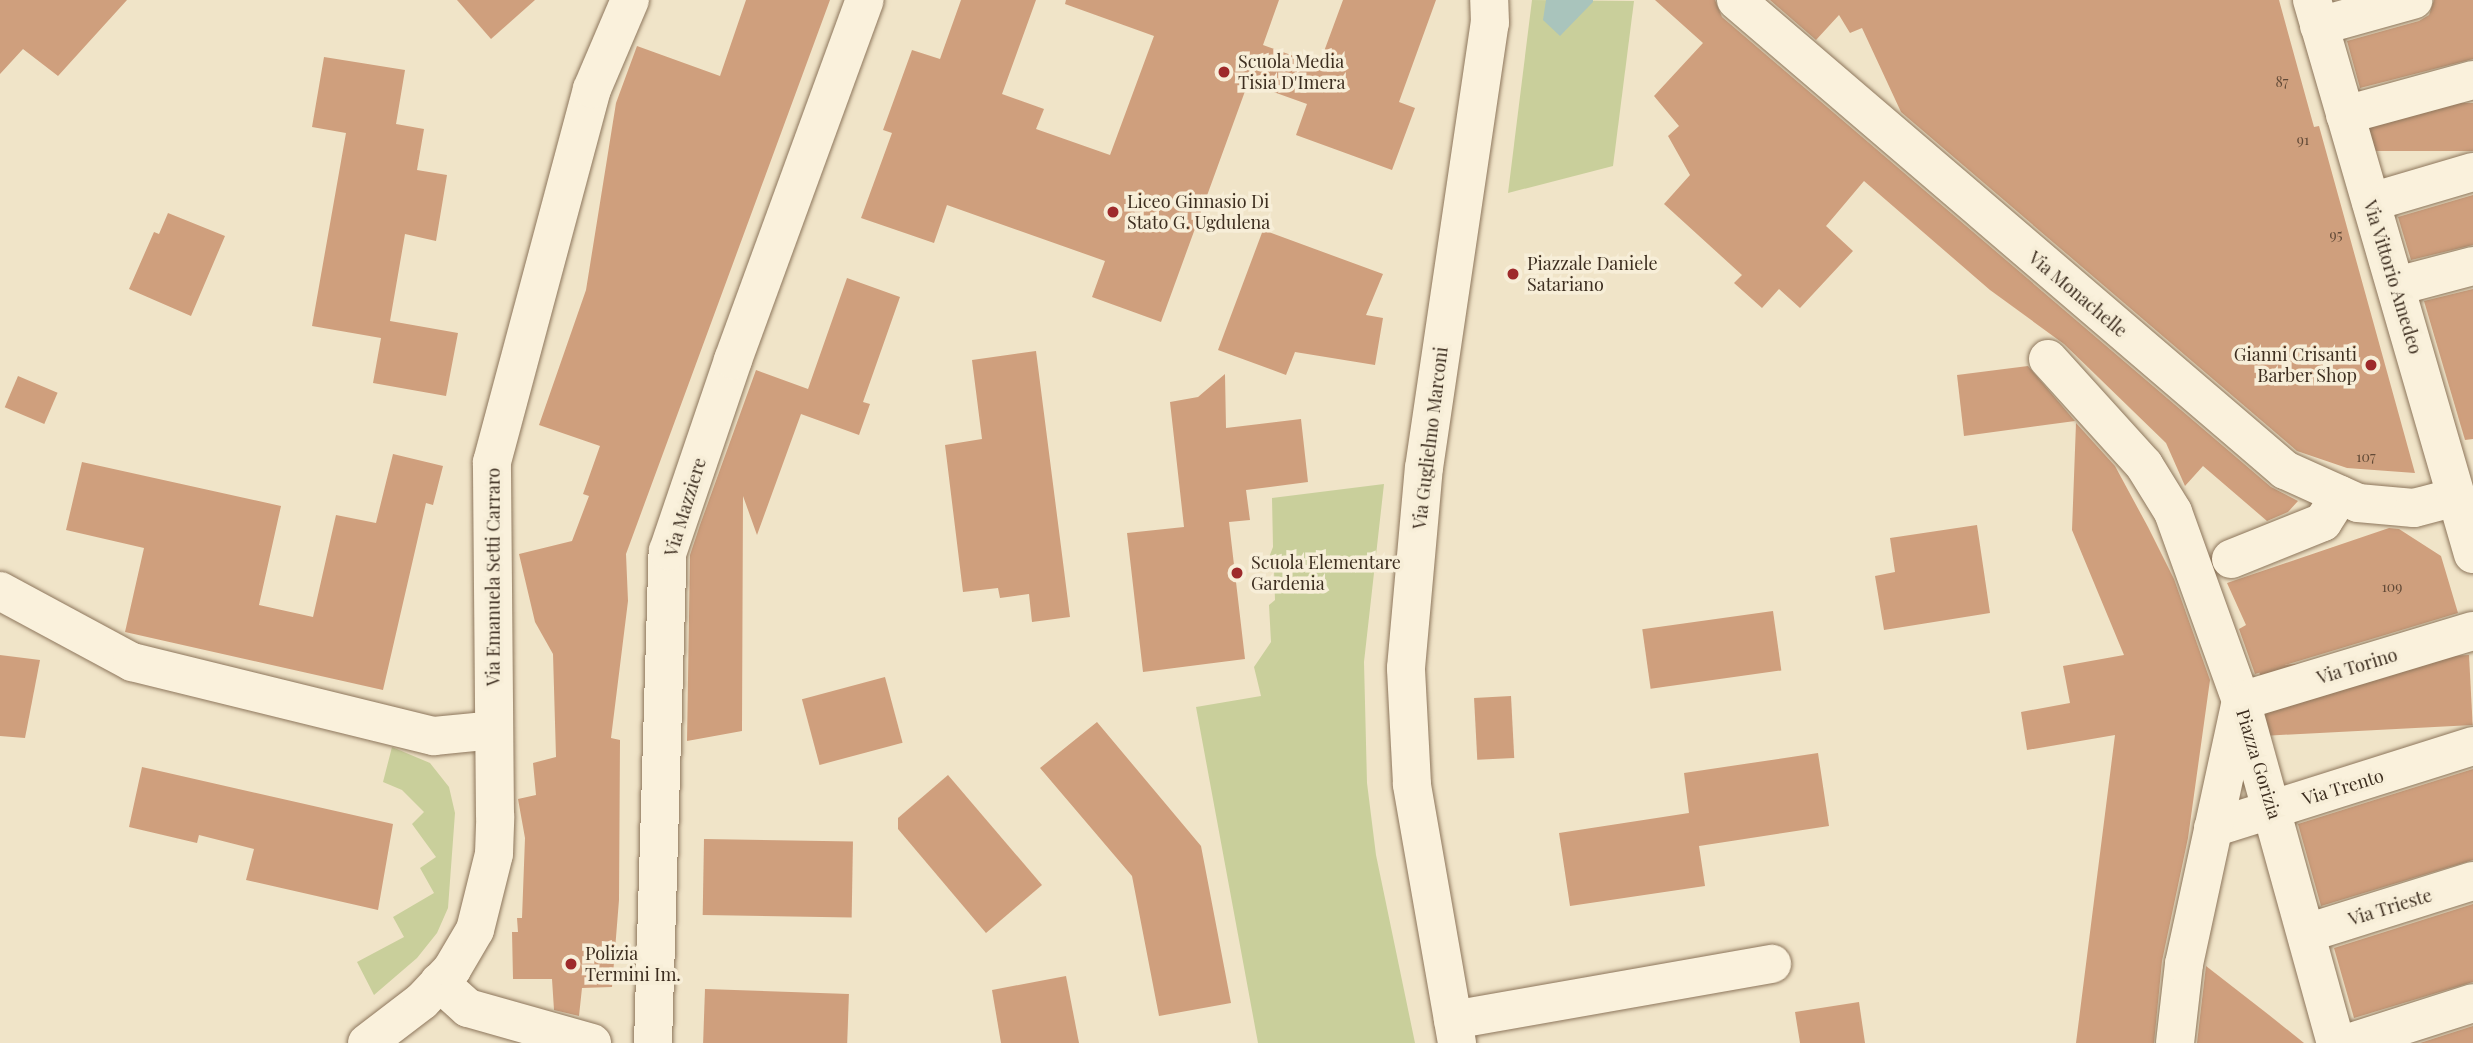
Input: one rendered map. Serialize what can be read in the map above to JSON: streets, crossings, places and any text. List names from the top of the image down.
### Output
{
  "streets": {
    "street": [
      "Via Vittorio Amedeo",
      "Via Monachelle",
      "Via Guglielmo Marconi",
      "Via Mazziere",
      "Via Emanuela Setti Carraro",
      "Via Torino",
      "Piazza Gorizia",
      "Via Trento",
      "Via Trieste"
    ]
  },
  "crossings": [
    ["Via Vittorio Amedeo", "Via Monachelle"],
    ["Via Torino", "Piazza Gorizia"],
    ["Piazza Gorizia", "Via Trento"],
    ["Piazza Gorizia", "Via Trieste"]
  ],
  "places": [
    "Scuola Media Tisia D'Imera",
    "Liceo Ginnasio Di Stato G. Ugdulena",
    "Piazzale Daniele Satariano",
    "Gianni Crisanti Barber Shop",
    "Scuola Elementare Gardenia",
    "Polizia Termini Im."
  ],
  "house_numbers": [
    "87",
    "91",
    "95",
    "107",
    "109"
  ]
}
